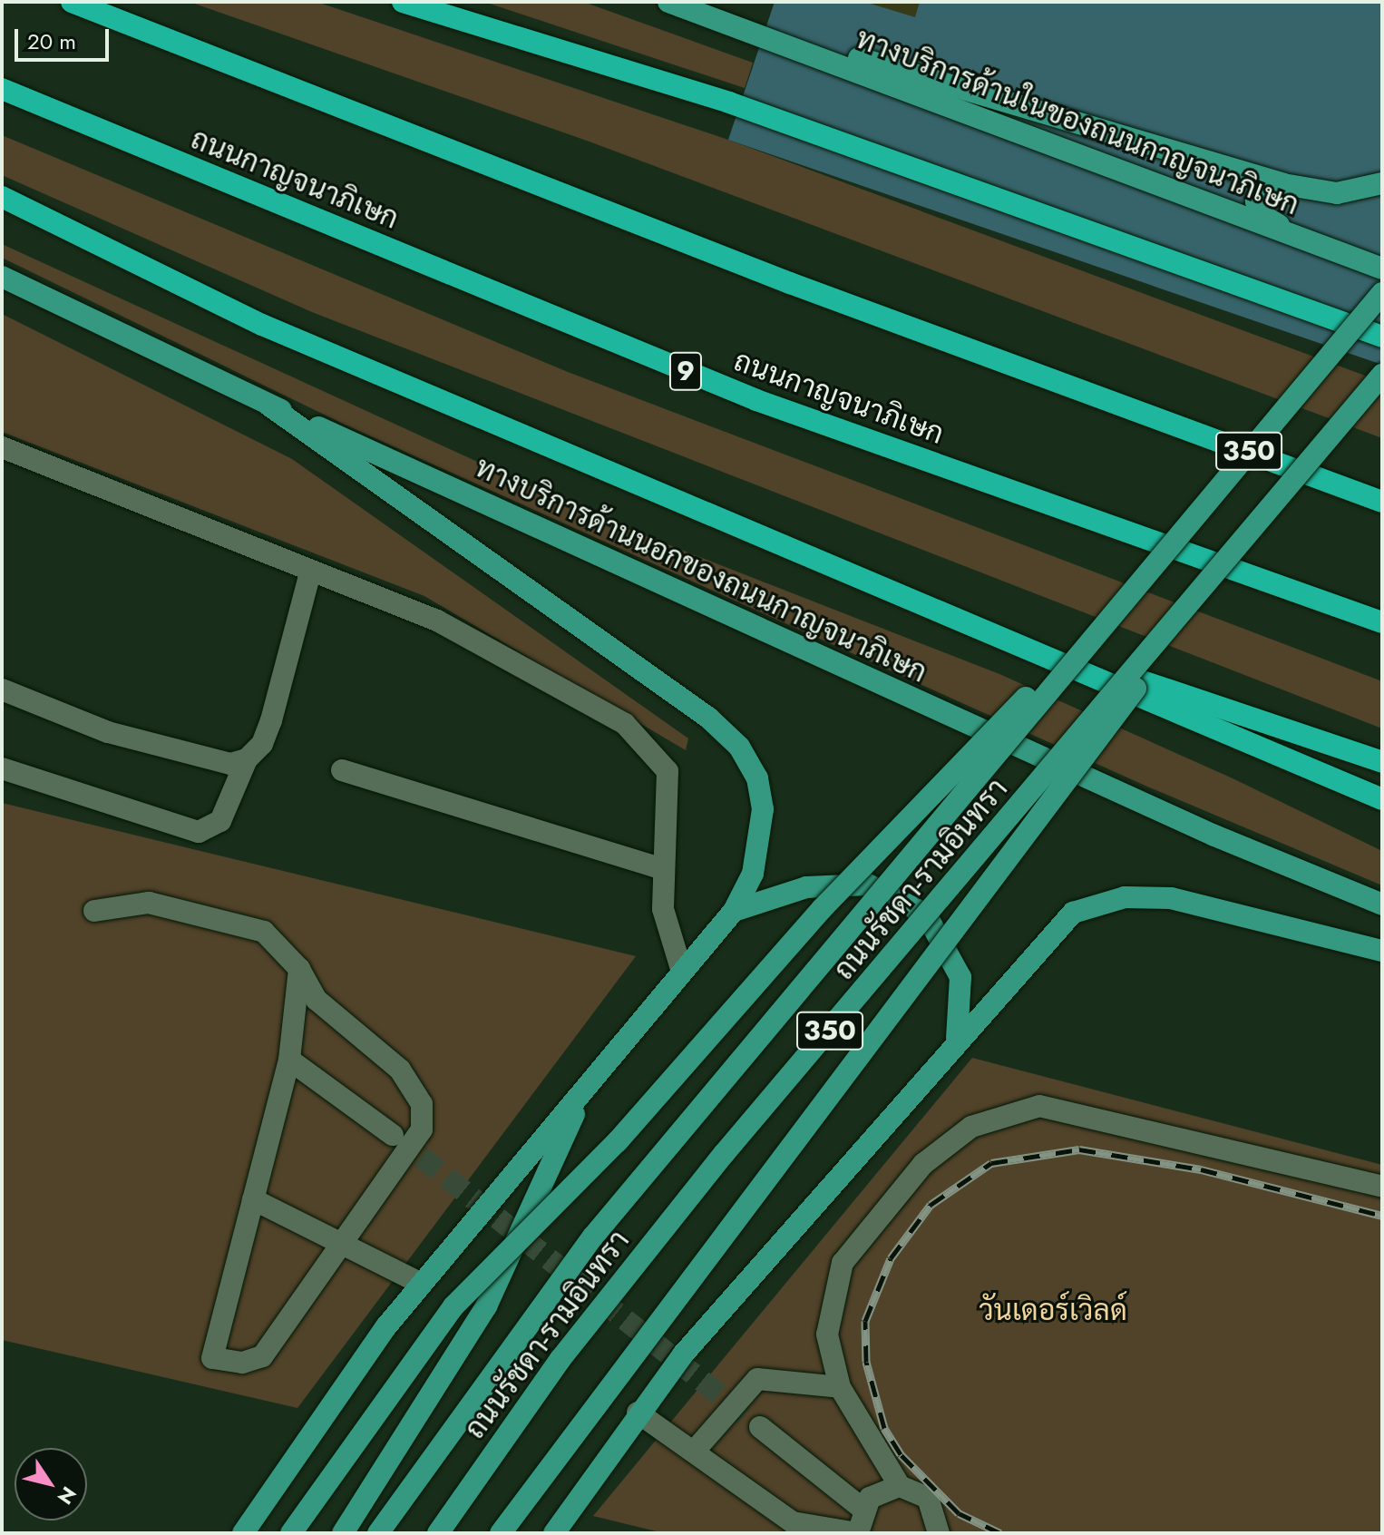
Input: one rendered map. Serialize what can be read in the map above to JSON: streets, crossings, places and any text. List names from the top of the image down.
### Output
{
  "streets": {
    "highway": ["ถนนกาญจนาภิเษก", "9"],
    "main road": [
      "ทางบริการด้านในของถนนกาญจนาภิเษก",
      "350",
      "ทางบริการด้านนอกของถนนกาญจนาภิเษก",
      "ถนนรัชดา-รามอินทรา"
    ]
  },
  "parks": ["วันเดอร์เวิลด์"],
  "scale_bar": "20 m",
  "north": "bottom right"
}
